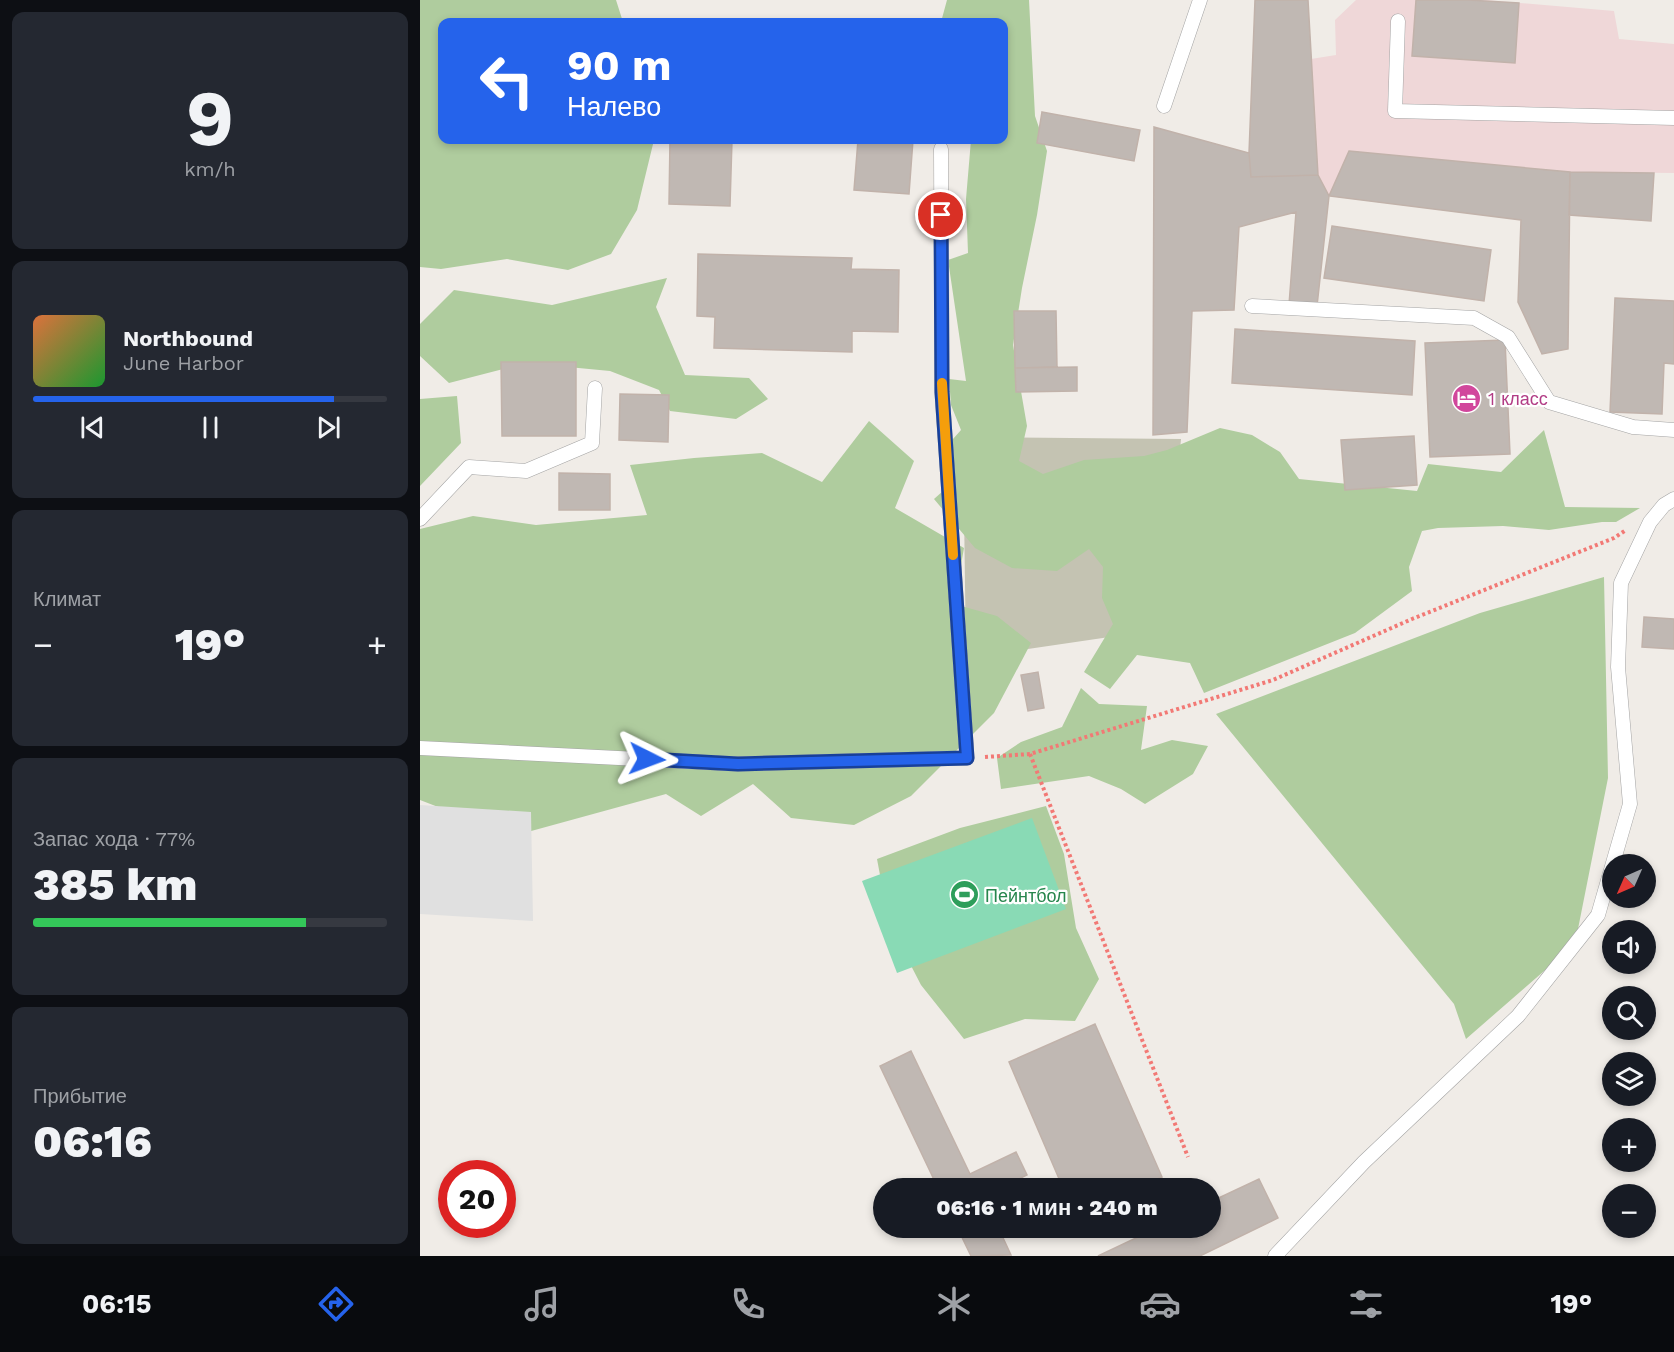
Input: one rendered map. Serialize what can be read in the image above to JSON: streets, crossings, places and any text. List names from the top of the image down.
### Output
{
  "places": {
    "hotel": ["1 класс"],
    "sports": ["Пейнтбол"]
  },
  "north": "bottom left",
  "page": {
    "tile": [
      ["9", "km/h"],
      "Климат",
      ["Запас хода · 77%", "385 km"],
      ["Прибытие", "06:16"]
    ],
    "turn": ["90 m", "Налево"],
    "song": ["Northbound", "June Harbor"],
    "heat": ["−", "19°", "+"],
    "map_buttons": ["+", "−"],
    "limit": "20",
    "trip": "06:16 · 1 мин · 240 m",
    "tabs": ["06:15", "19°"]
  }
}
